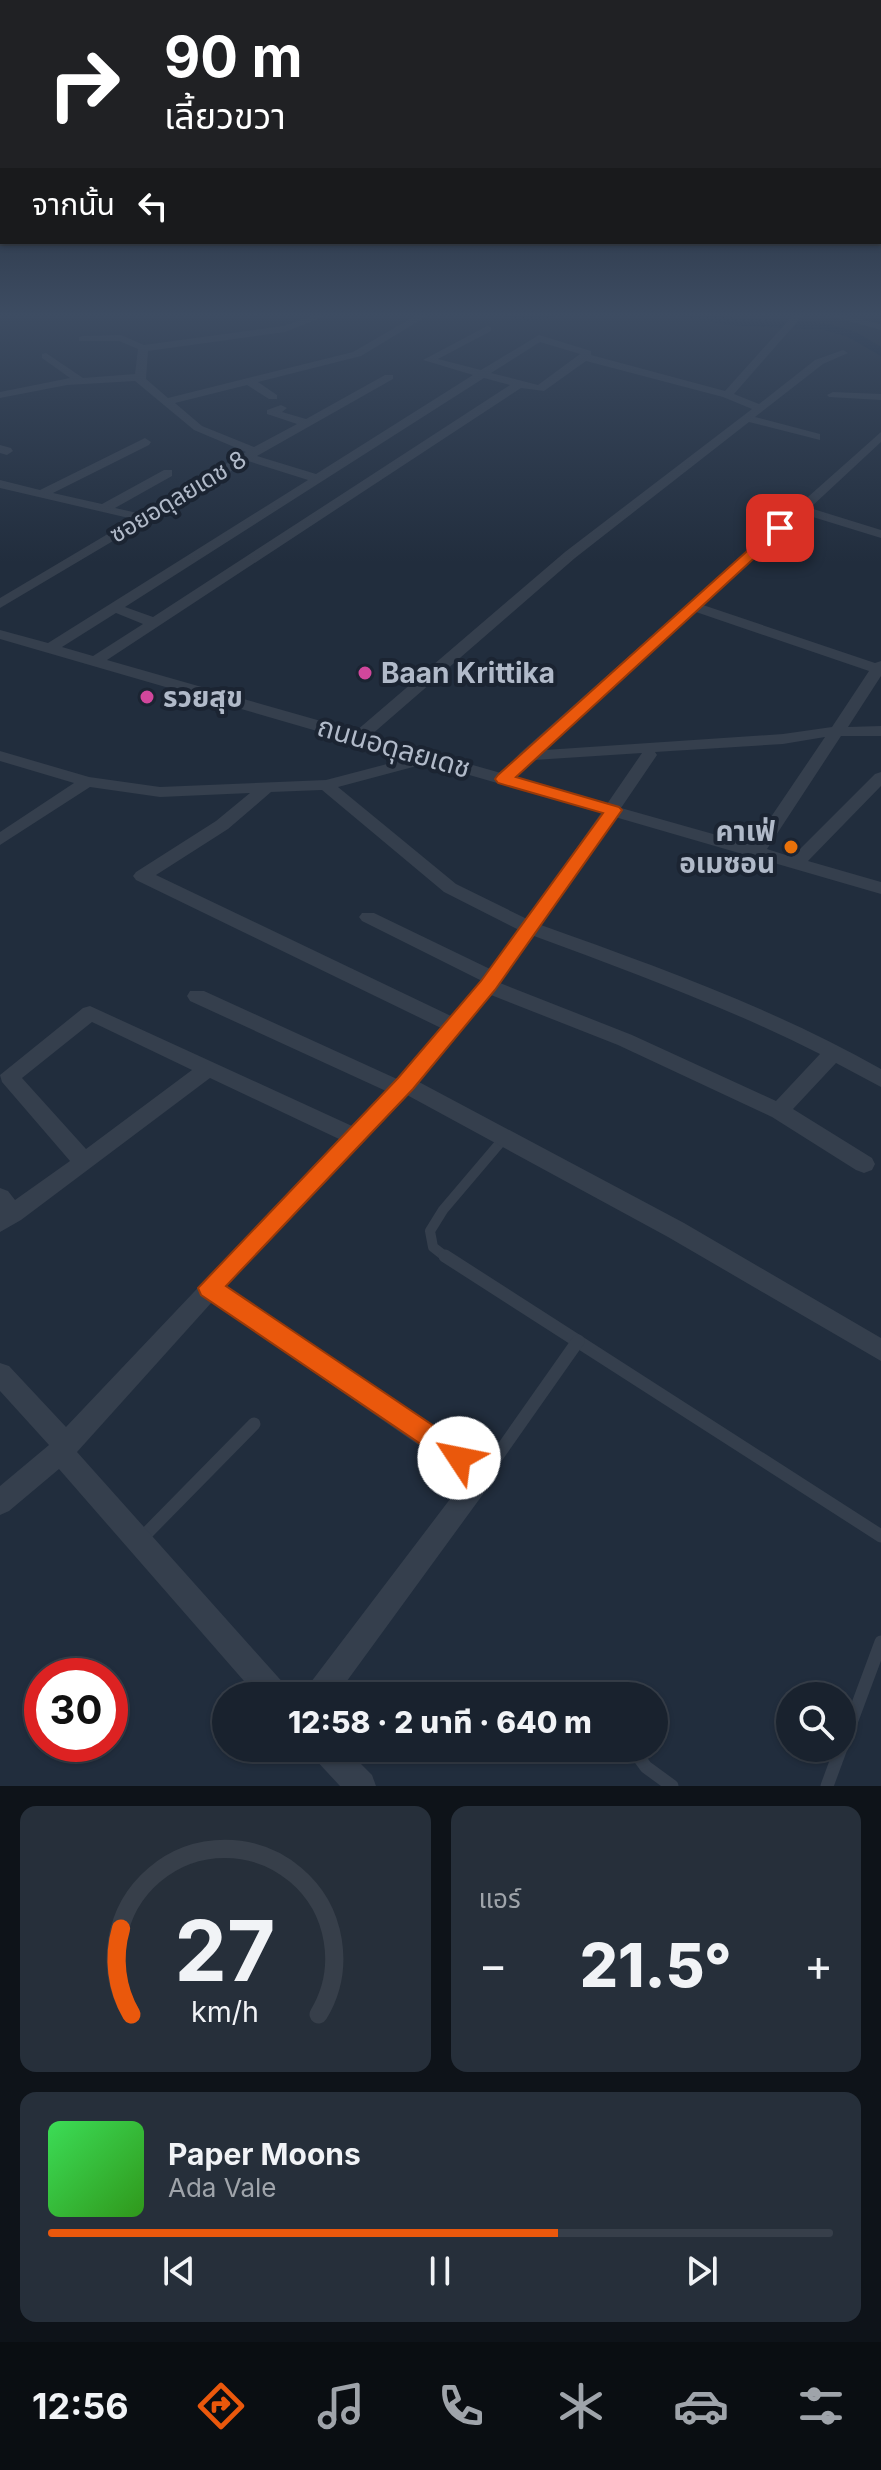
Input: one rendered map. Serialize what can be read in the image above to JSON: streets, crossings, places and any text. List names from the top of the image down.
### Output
{
  "streets": {
    "street": ["ซอยอดุลยเดช 8", "ถนนอดุลยเดช"]
  },
  "places": ["Baan Krittika", "รวยสุข", "คาเฟ่ อเมซอน"],
  "page": {
    "turn": ["90 m", "เลี้ยวขวา"],
    "then": "จากนั้น",
    "limit": "30",
    "trip": "12:58 · 2 นาที · 640 m",
    "tile": "แอร์",
    "heat": ["−", "21.5°", "+"],
    "song": ["Paper Moons", "Ada Vale"],
    "tabs": "12:56",
    "gauge": ["27", "km/h"]
  }
}
